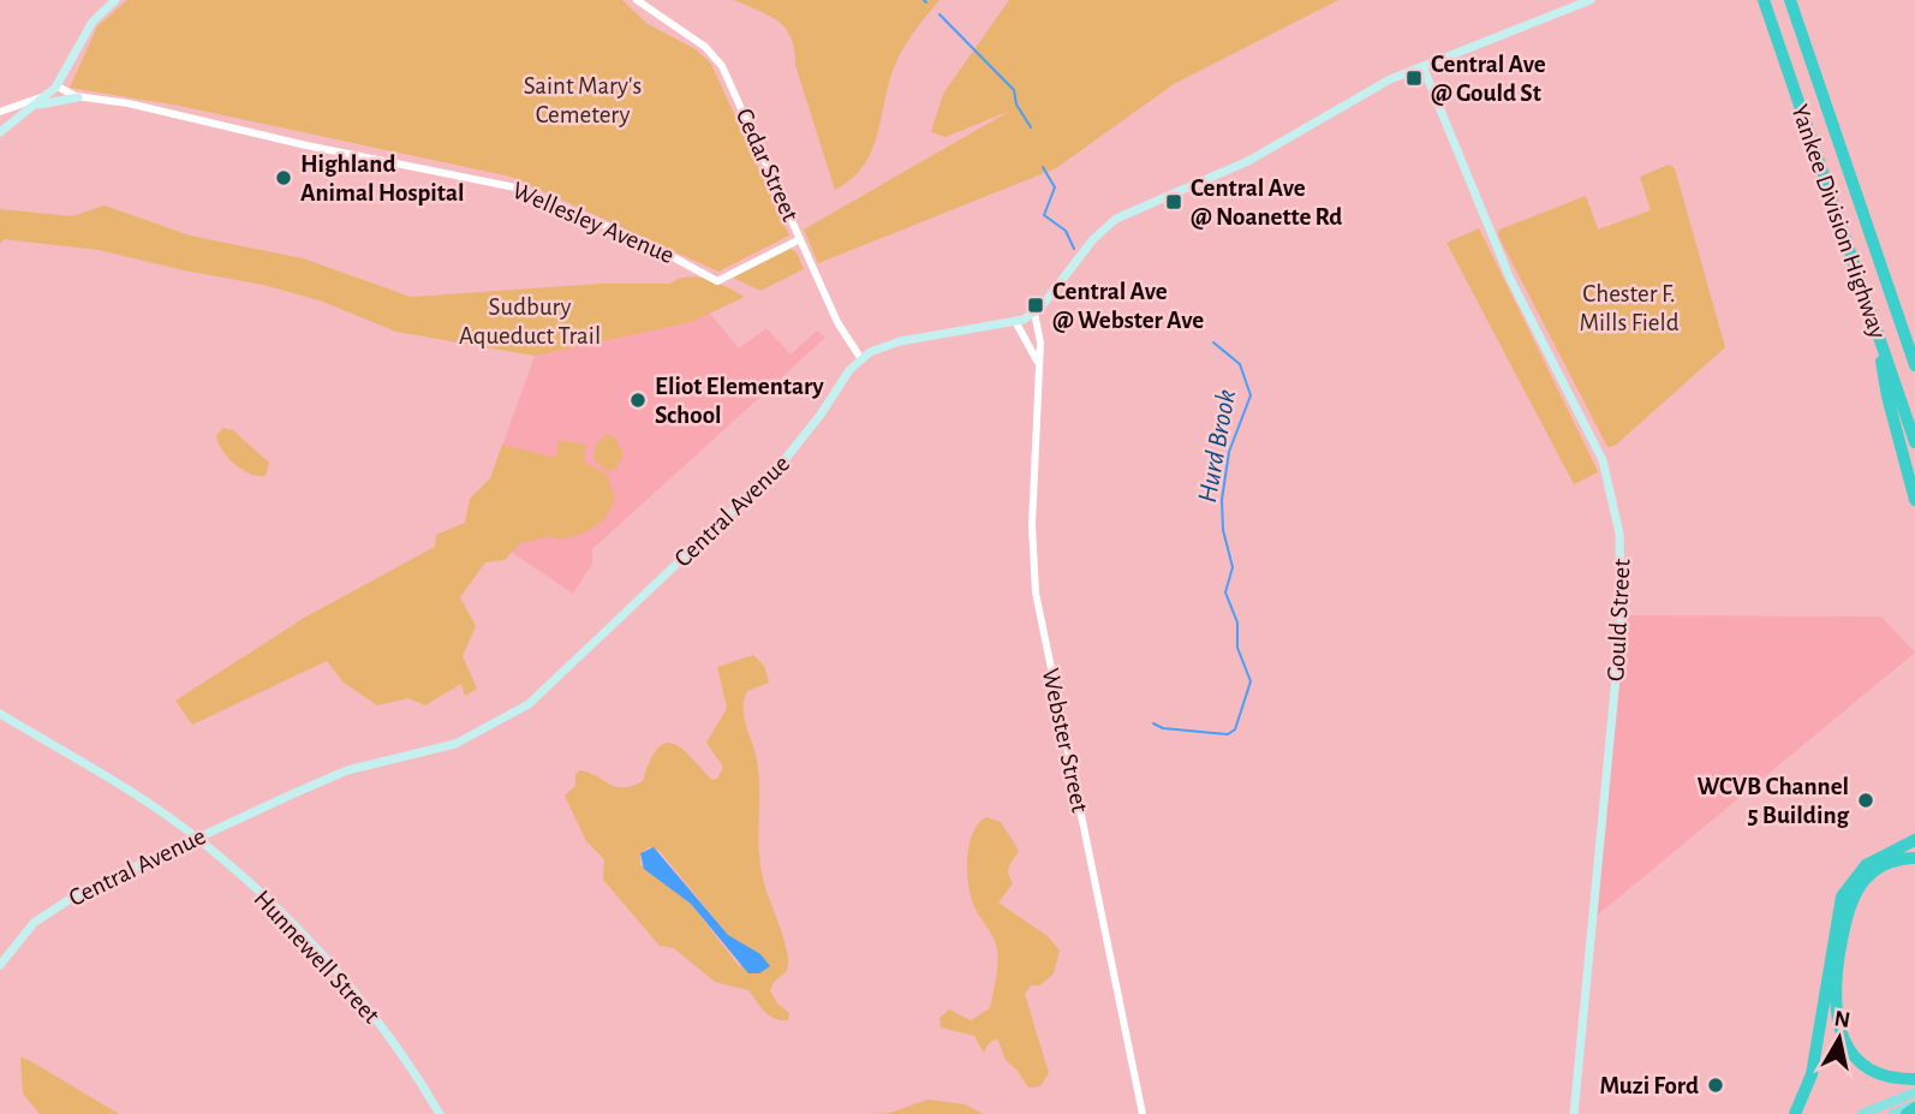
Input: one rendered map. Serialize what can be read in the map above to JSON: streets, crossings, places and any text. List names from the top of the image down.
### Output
{
  "streets": {
    "highway": ["Yankee Division Highway"],
    "main road": ["Central Avenue", "Gould Street", "Hunnewell Street"],
    "street": ["Cedar Street", "Wellesley Avenue", "Webster Street"]
  },
  "crossings": [
    ["Cedar Street", "Wellesley Avenue"],
    ["Cedar Street", "Central Avenue"],
    ["Central Avenue", "Gould Street"],
    ["Central Avenue", "Webster Street"],
    ["Central Avenue", "Hunnewell Street"]
  ],
  "water": ["Hurd Brook"],
  "parks": ["Saint Mary's Cemetery", "Chester F. Mills Field", "Sudbury Aqueduct Trail"],
  "places": {
    "transit": ["Central Ave @ Gould St", "Central Ave @ Noanette Rd", "Central Ave @ Webster Ave"],
    "other": [
      "Highland Animal Hospital",
      "Eliot Elementary School",
      "WCVB Channel 5 Building",
      "Muzi Ford"
    ]
  },
  "north": "top"
}
